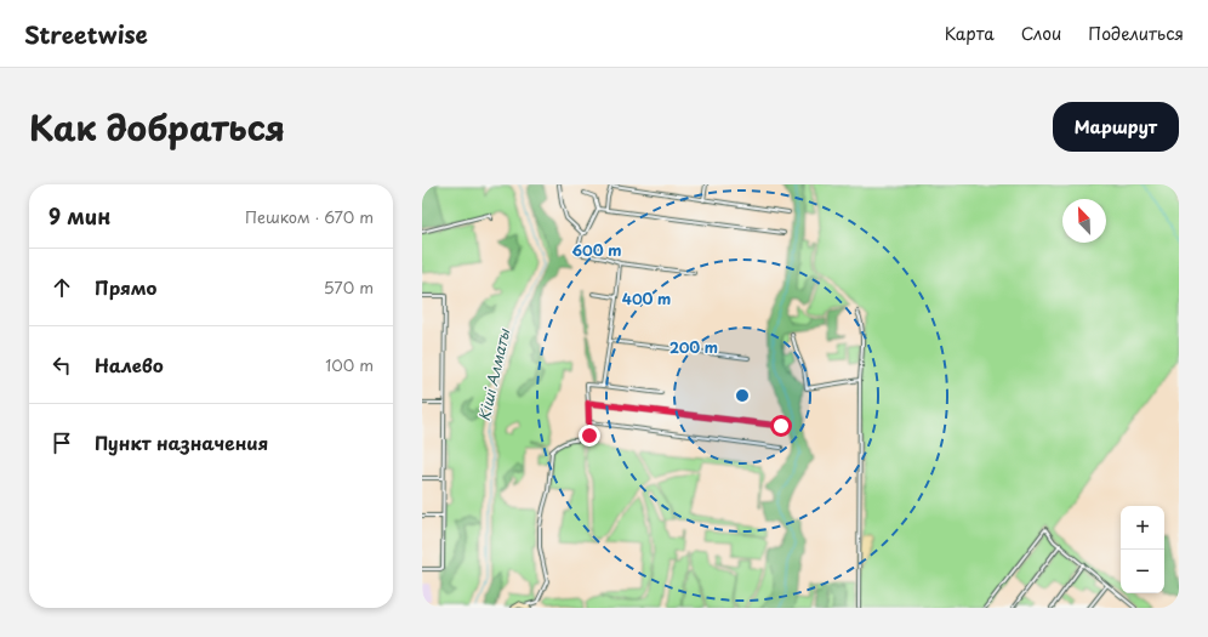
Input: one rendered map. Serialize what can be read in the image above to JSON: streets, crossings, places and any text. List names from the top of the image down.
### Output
{
  "water": ["Кіші Алматы"],
  "north": "top left",
  "page": {
    "header": "Streetwise",
    "nav": ["Карта", "Слои", "Поделиться"],
    "title": "Как добраться",
    "buttons": "Маршрут",
    "heading": ["9 мин", "Пешком · 670 m"],
    "list": [
      ["Прямо", "570 m"],
      ["Налево", "100 m"],
      "Пункт назначения"
    ],
    "map_buttons": ["+", "−"]
  },
  "rings": ["600 m", "400 m", "200 m"]
}
